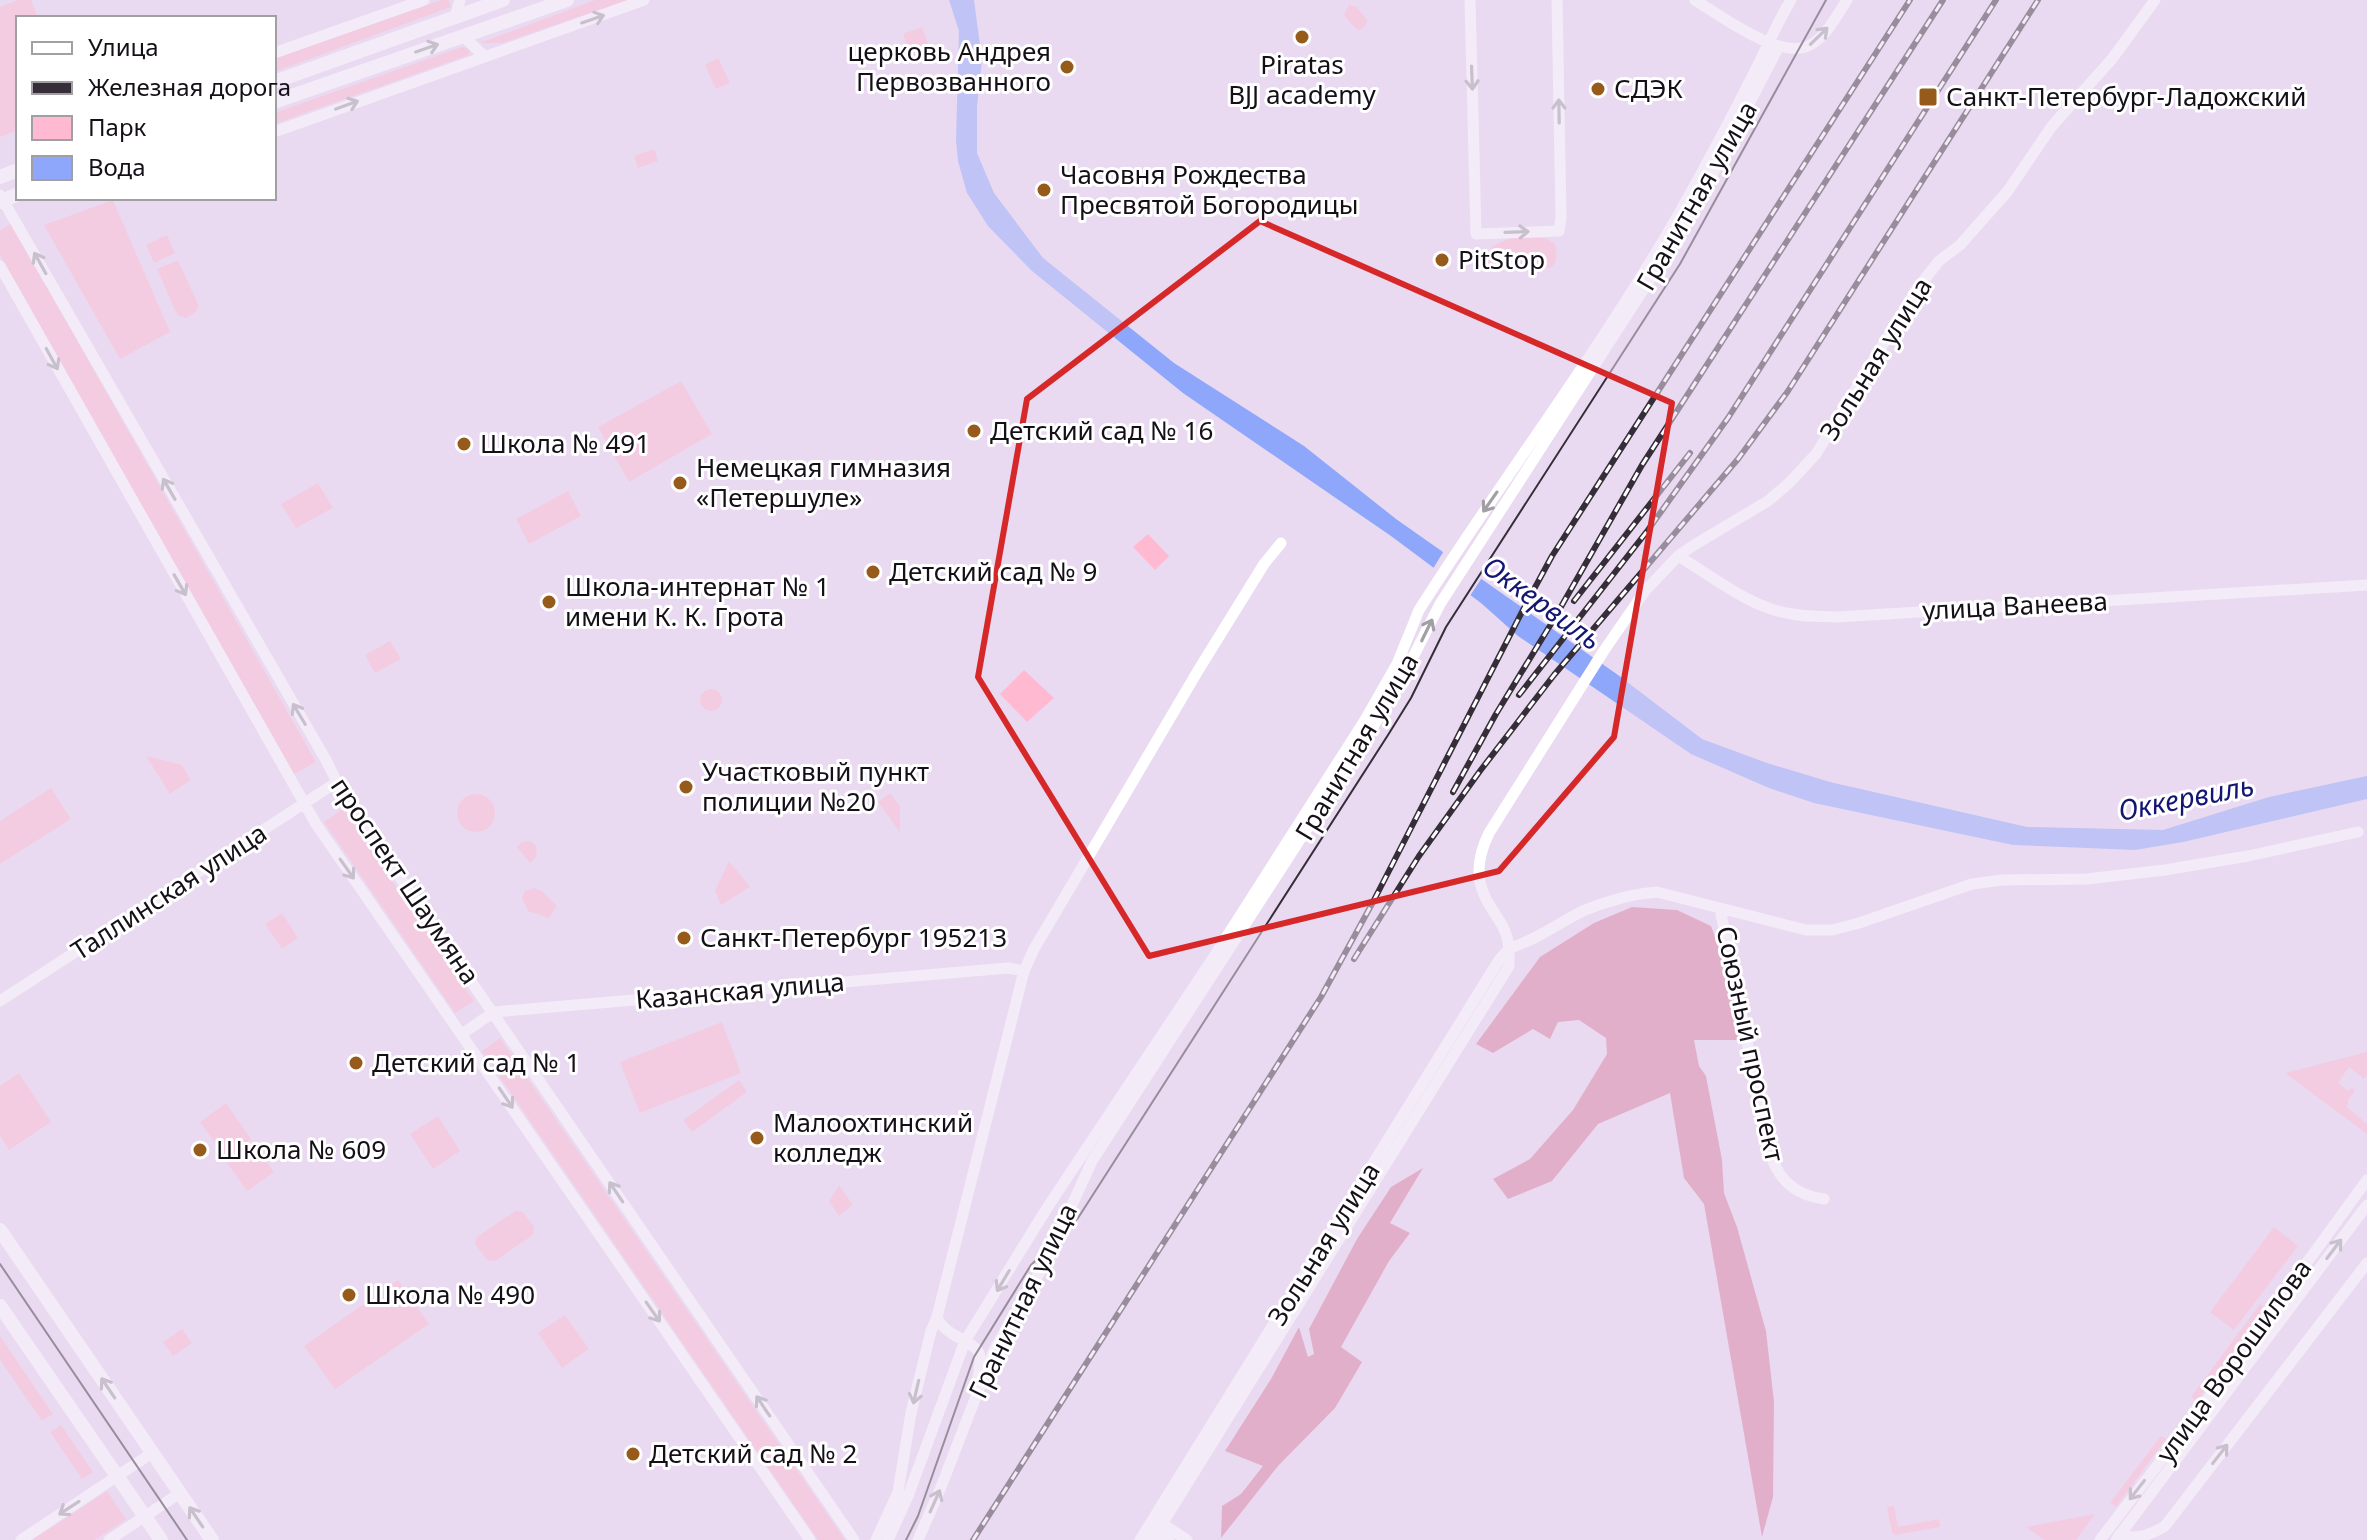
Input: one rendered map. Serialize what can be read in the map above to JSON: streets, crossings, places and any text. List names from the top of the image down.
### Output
{
  "streets": {
    "street": [
      "Гранитная улица",
      "Зольная улица",
      "улица Ванеева",
      "проспект Шаумяна",
      "Таллинская улица",
      "Казанская улица",
      "Союзный проспект",
      "улица Ворошилова"
    ]
  },
  "crossings": [
    ["Гранитная улица", "Казанская улица"],
    ["Зольная улица", "улица Ванеева"],
    ["проспект Шаумяна", "Таллинская улица"],
    ["проспект Шаумяна", "Казанская улица"]
  ],
  "water": ["Оккервиль"],
  "places": {
    "other": [
      "Piratas BJJ academy",
      "церковь Андрея Первозванного",
      "СДЭК",
      "Часовня Рождества Пресвятой Богородицы",
      "PitStop",
      "Детский сад № 16",
      "Школа № 491",
      "Немецкая гимназия «Петершуле»",
      "Детский сад № 9",
      "Школа-интернат № 1 имени К. К. Грота",
      "Участковый пункт полиции №20",
      "Санкт-Петербург 195213",
      "Детский сад № 1",
      "Малоохтинский колледж",
      "Школа № 609",
      "Школа № 490",
      "Детский сад № 2"
    ],
    "transit": ["Санкт-Петербург-Ладожский"]
  },
  "legend": [
    "Улица",
    "Железная дорога",
    "Парк",
    "Вода"
  ]
}
